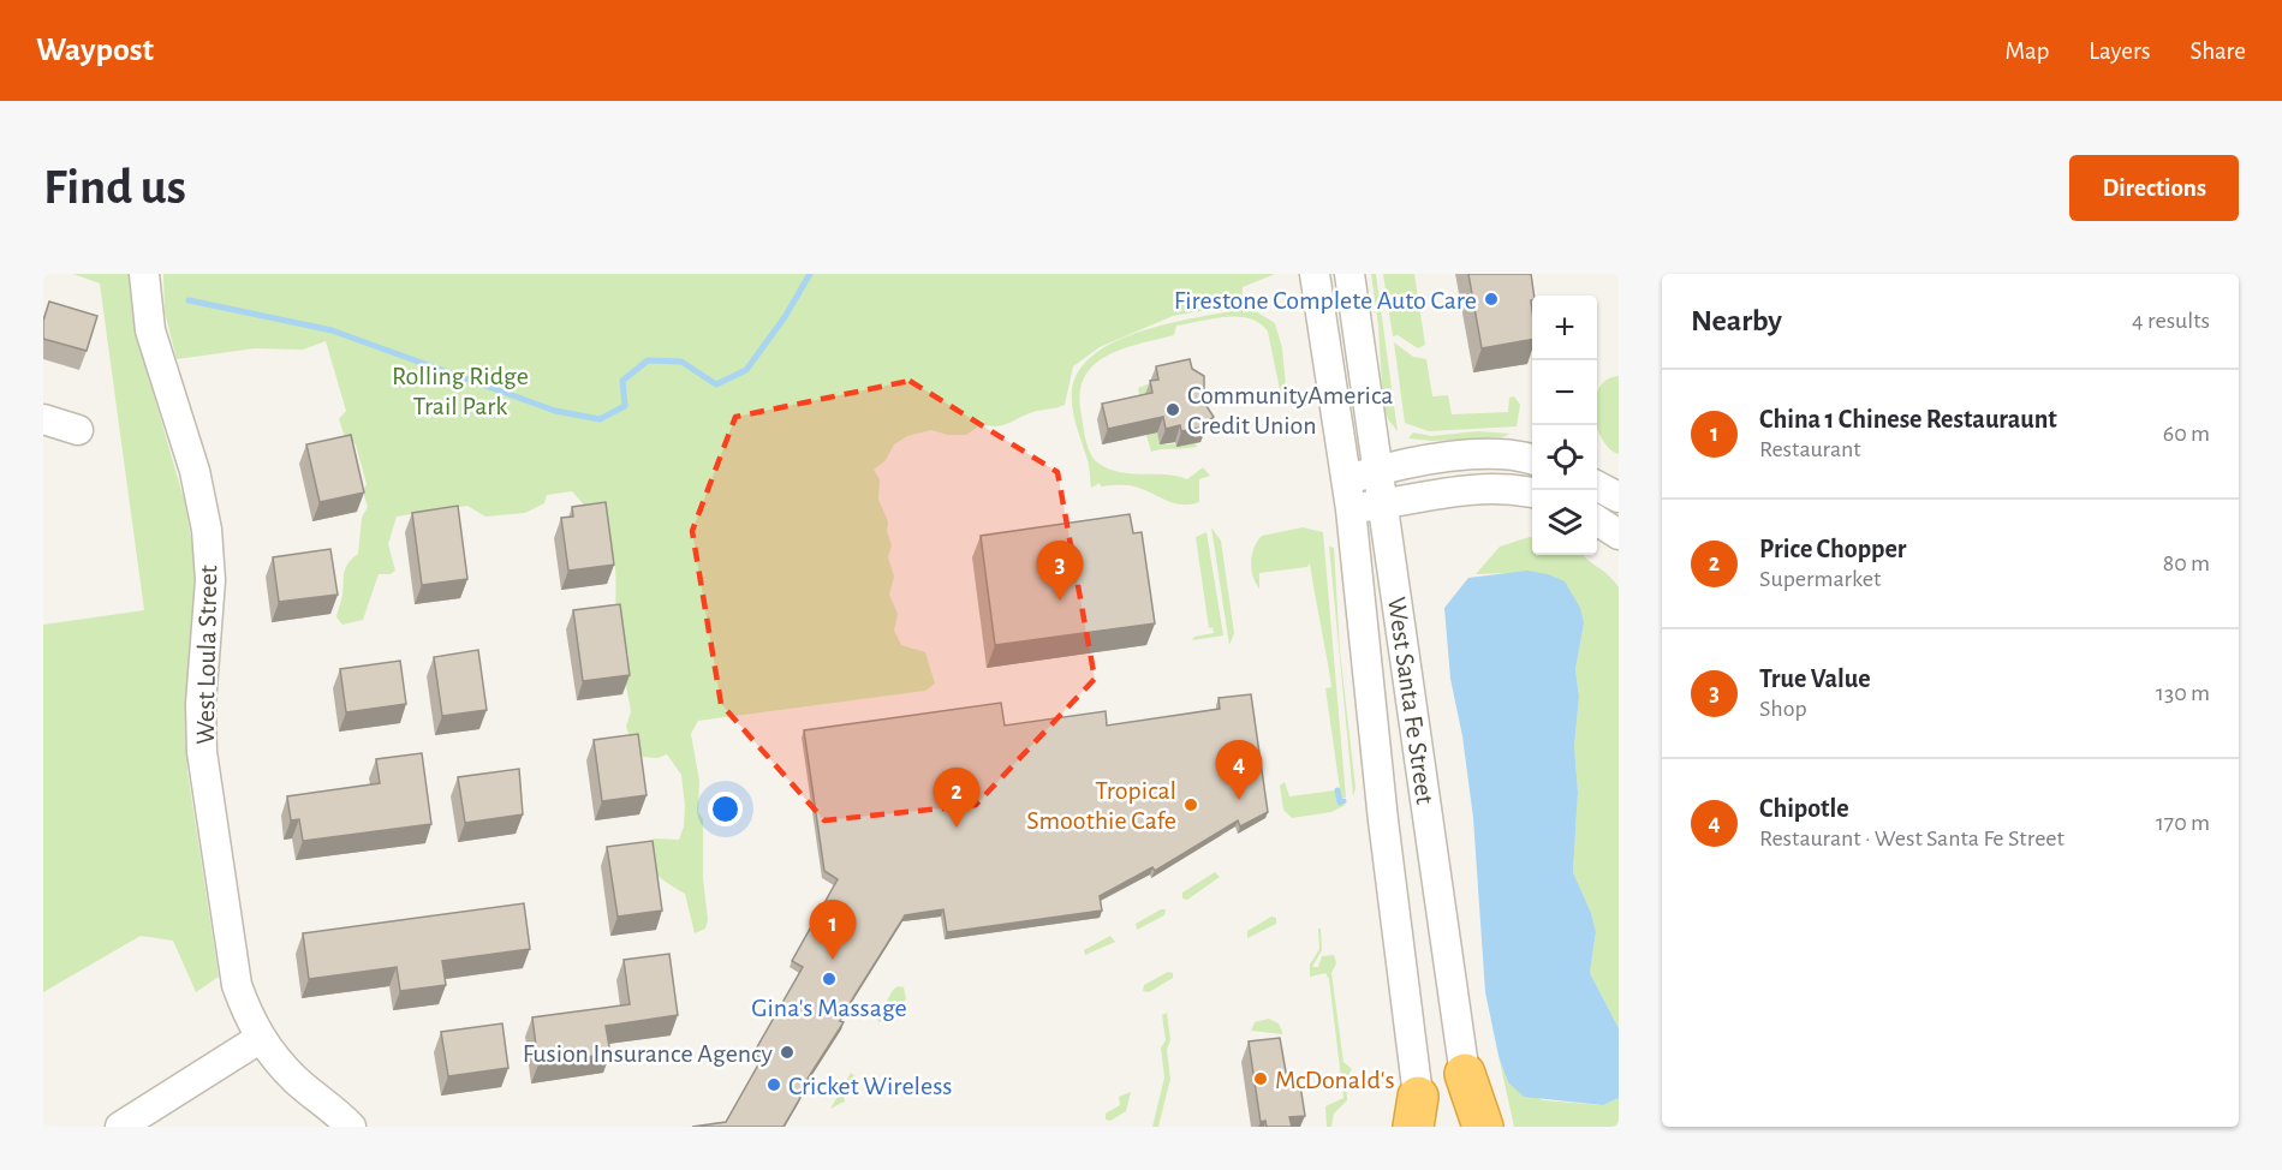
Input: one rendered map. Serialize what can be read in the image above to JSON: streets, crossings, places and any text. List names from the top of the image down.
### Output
{
  "streets": {
    "street": ["West Loula Street", "West Santa Fe Street"]
  },
  "parks": ["Rolling Ridge Trail Park"],
  "places": [
    "Firestone Complete Auto Care",
    "CommunityAmerica Credit Union",
    "Tropical Smoothie Cafe",
    "Gina's Massage",
    "Fusion Insurance Agency",
    "McDonald's",
    "Cricket Wireless"
  ],
  "page": {
    "header": "Waypost",
    "nav": ["Map", "Layers", "Share"],
    "buttons": "Directions",
    "title": "Find us",
    "heading": ["Nearby", "4 results"],
    "map_buttons": ["+", "−"],
    "list": [
      {
        "mark": "1",
        "name": "China 1 Chinese Restauraunt",
        "note": "Restaurant",
        "value": "60 m"
      },
      {
        "mark": "2",
        "name": "Price Chopper",
        "note": "Supermarket",
        "value": "80 m"
      },
      {
        "mark": "3",
        "name": "True Value",
        "note": "Shop",
        "value": "130 m"
      },
      {
        "mark": "4",
        "name": "Chipotle",
        "note": "Restaurant · West Santa Fe Street",
        "value": "170 m"
      }
    ],
    "pins": [
      "3",
      "4",
      "2",
      "1"
    ]
  }
}
